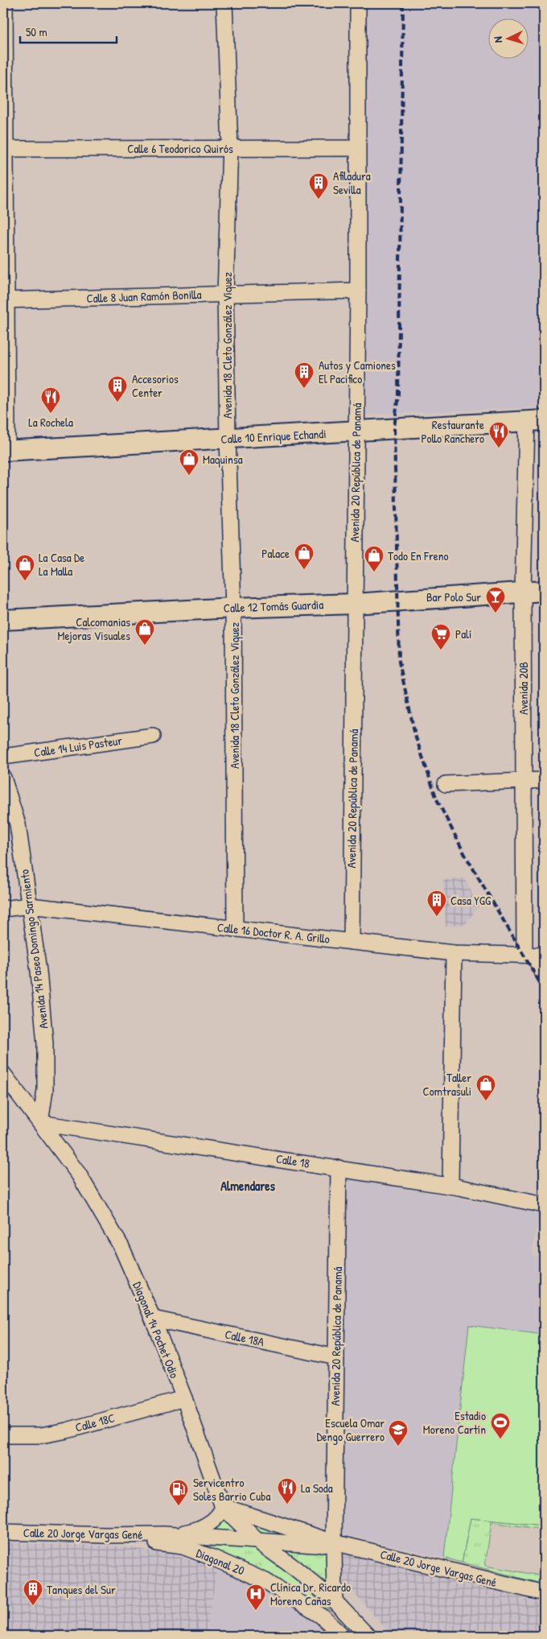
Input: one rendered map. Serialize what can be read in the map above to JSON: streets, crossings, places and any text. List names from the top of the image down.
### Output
{
  "streets": {
    "street": [
      "Calle 6 Teodorico Quirós",
      "Calle 8 Juan Ramón Bonilla",
      "Avenida 18 Cleto González Víquez",
      "Calle 10 Enrique Echandi",
      "Avenida 20 República de Panamá",
      "Calle 12 Tomás Guardia",
      "Avenida 20B",
      "Calle 14 Luis Pasteur",
      "Calle 16 Doctor R. A. Grillo",
      "Avenida 14 Paseo Domingo Sarmiento",
      "Calle 18",
      "Diagonal 14 Pochet Odio",
      "Calle 18A",
      "Calle 18C",
      "Calle 20 Jorge Vargas Gené",
      "Diagonal 20"
    ]
  },
  "crossings": [
    ["Calle 6 Teodorico Quirós", "Avenida 18 Cleto González Víquez"],
    ["Calle 6 Teodorico Quirós", "Avenida 20 República de Panamá"],
    ["Calle 8 Juan Ramón Bonilla", "Avenida 18 Cleto González Víquez"],
    ["Calle 8 Juan Ramón Bonilla", "Avenida 20 República de Panamá"],
    ["Avenida 18 Cleto González Víquez", "Calle 10 Enrique Echandi"],
    ["Avenida 18 Cleto González Víquez", "Calle 12 Tomás Guardia"],
    ["Avenida 18 Cleto González Víquez", "Calle 16 Doctor R. A. Grillo"],
    ["Calle 10 Enrique Echandi", "Avenida 20 República de Panamá"],
    ["Calle 10 Enrique Echandi", "Avenida 20B"],
    ["Avenida 20 República de Panamá", "Calle 12 Tomás Guardia"],
    ["Avenida 20 República de Panamá", "Calle 16 Doctor R. A. Grillo"],
    ["Avenida 20 República de Panamá", "Calle 18"],
    ["Avenida 20 República de Panamá", "Calle 18A"],
    ["Avenida 20 República de Panamá", "Calle 20 Jorge Vargas Gené"],
    ["Calle 12 Tomás Guardia", "Avenida 20B"],
    ["Avenida 20B", "Calle 16 Doctor R. A. Grillo"],
    ["Calle 16 Doctor R. A. Grillo", "Avenida 14 Paseo Domingo Sarmiento"],
    ["Avenida 14 Paseo Domingo Sarmiento", "Calle 18"],
    ["Avenida 14 Paseo Domingo Sarmiento", "Diagonal 14 Pochet Odio"],
    ["Calle 18", "Diagonal 14 Pochet Odio"],
    ["Diagonal 14 Pochet Odio", "Calle 18A"],
    ["Diagonal 14 Pochet Odio", "Calle 18C"],
    ["Diagonal 14 Pochet Odio", "Calle 20 Jorge Vargas Gené"],
    ["Calle 20 Jorge Vargas Gené", "Diagonal 20"]
  ],
  "districts": ["Almendares"],
  "places": {
    "building": [
      "Afiladura Sevilla",
      "Autos y Camiones El Pacifico",
      "Accesorios Center",
      "Casa YGG",
      "Tanques del Sur"
    ],
    "restaurant": ["La Rochela", "Restaurante Pollo Ranchero", "La Soda"],
    "shop": [
      "Maquinsa",
      "Palace",
      "Todo En Freno",
      "La Casa De La Malla",
      "Calcomanias Mejoras Visuales",
      "Taller Comtrasuli"
    ],
    "bar": ["Bar Polo Sur"],
    "supermarket": ["Palí"],
    "sports": ["Estadio Moreno Cartín"],
    "school or university": ["Escuela Omar Dengo Guerrero"],
    "fuel station": ["Servicentro Soles Barrio Cuba"],
    "hospital": ["Clínica Dr. Ricardo Moreno Cañas"]
  },
  "scale_bar": "50 m",
  "north": "left"
}
